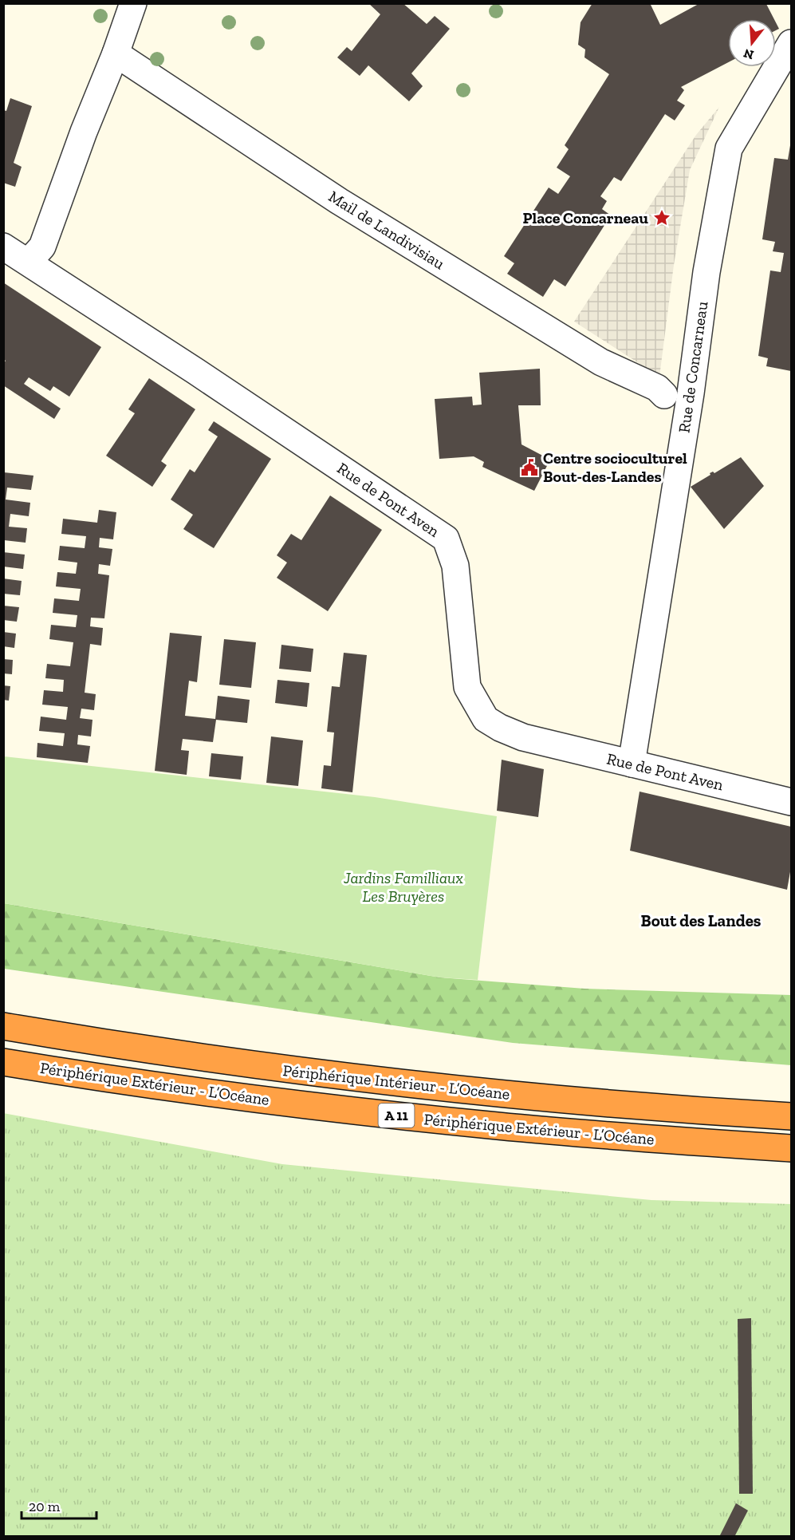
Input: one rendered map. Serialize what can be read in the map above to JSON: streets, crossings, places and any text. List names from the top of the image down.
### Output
{
  "streets": {
    "highway": ["Périphérique Intérieur - L’Océane", "Périphérique Extérieur - L’Océane", "A 11"],
    "street": ["Mail de Landivisiau", "Rue de Concarneau", "Rue de Pont Aven"]
  },
  "crossings": [
    ["Rue de Concarneau", "Rue de Pont Aven"]
  ],
  "districts": ["Bout des Landes"],
  "parks": ["Jardins Familliaux Les Bruyères"],
  "places": {
    "place": ["Place Concarneau"],
    "public building": ["Centre socioculturel Bout-des-Landes"]
  },
  "scale_bar": "20 m",
  "north": "bottom"
}
